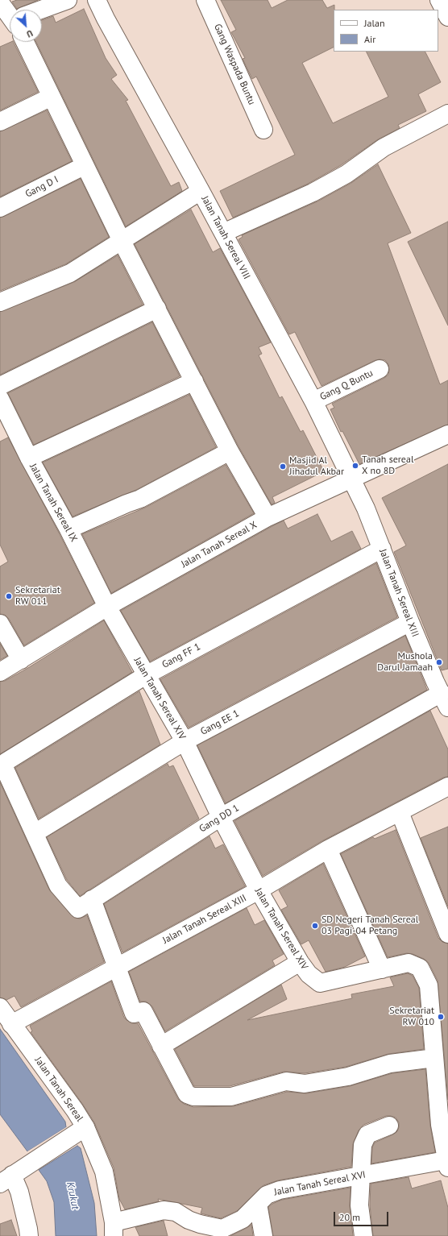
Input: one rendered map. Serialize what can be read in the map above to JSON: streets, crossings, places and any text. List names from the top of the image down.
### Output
{
  "streets": {
    "street": [
      "Gang Waspada Buntu",
      "Gang D I",
      "Jalan Tanah Sereal VIII",
      "Gang Q Buntu",
      "Jalan Tanah Sereal IX",
      "Jalan Tanah Sereal X",
      "Jalan Tanah Sereal XIII",
      "Gang FF 1",
      "Jalan Tanah Sereal XIV",
      "Gang EE 1",
      "Gang DD 1",
      "Jalan Tanah Sereal",
      "Jalan Tanah Sereal XVI"
    ]
  },
  "crossings": [
    ["Jalan Tanah Sereal VIII", "Gang Q Buntu"],
    ["Jalan Tanah Sereal VIII", "Jalan Tanah Sereal X"],
    ["Jalan Tanah Sereal VIII", "Jalan Tanah Sereal XIII"],
    ["Jalan Tanah Sereal IX", "Jalan Tanah Sereal X"],
    ["Jalan Tanah Sereal IX", "Jalan Tanah Sereal XIV"],
    ["Jalan Tanah Sereal X", "Jalan Tanah Sereal XIII"],
    ["Jalan Tanah Sereal X", "Jalan Tanah Sereal XIV"],
    ["Jalan Tanah Sereal XIII", "Gang FF 1"],
    ["Jalan Tanah Sereal XIII", "Jalan Tanah Sereal XIV"],
    ["Jalan Tanah Sereal XIII", "Gang EE 1"],
    ["Jalan Tanah Sereal XIII", "Gang DD 1"],
    ["Jalan Tanah Sereal XIII", "Jalan Tanah Sereal"],
    ["Gang FF 1", "Jalan Tanah Sereal XIV"],
    ["Gang FF 1", "Gang EE 1"],
    ["Gang FF 1", "Gang DD 1"],
    ["Jalan Tanah Sereal XIV", "Gang EE 1"],
    ["Jalan Tanah Sereal XIV", "Gang DD 1"],
    ["Jalan Tanah Sereal XIV", "Jalan Tanah Sereal XVI"],
    ["Gang EE 1", "Gang DD 1"],
    ["Jalan Tanah Sereal", "Jalan Tanah Sereal XVI"]
  ],
  "water": ["Krukut"],
  "places": [
    "Tanah sereal X no 8D",
    "Masjid Al Jihadul Akbar",
    "Sekretariat RW 011",
    "Mushola Darul Jamaah",
    "SD Negeri Tanah Sereal 03 Pagi-04 Petang",
    "Sekretariat RW 010"
  ],
  "legend": ["Jalan", "Air"],
  "scale_bar": "20 m",
  "north": "bottom right"
}
